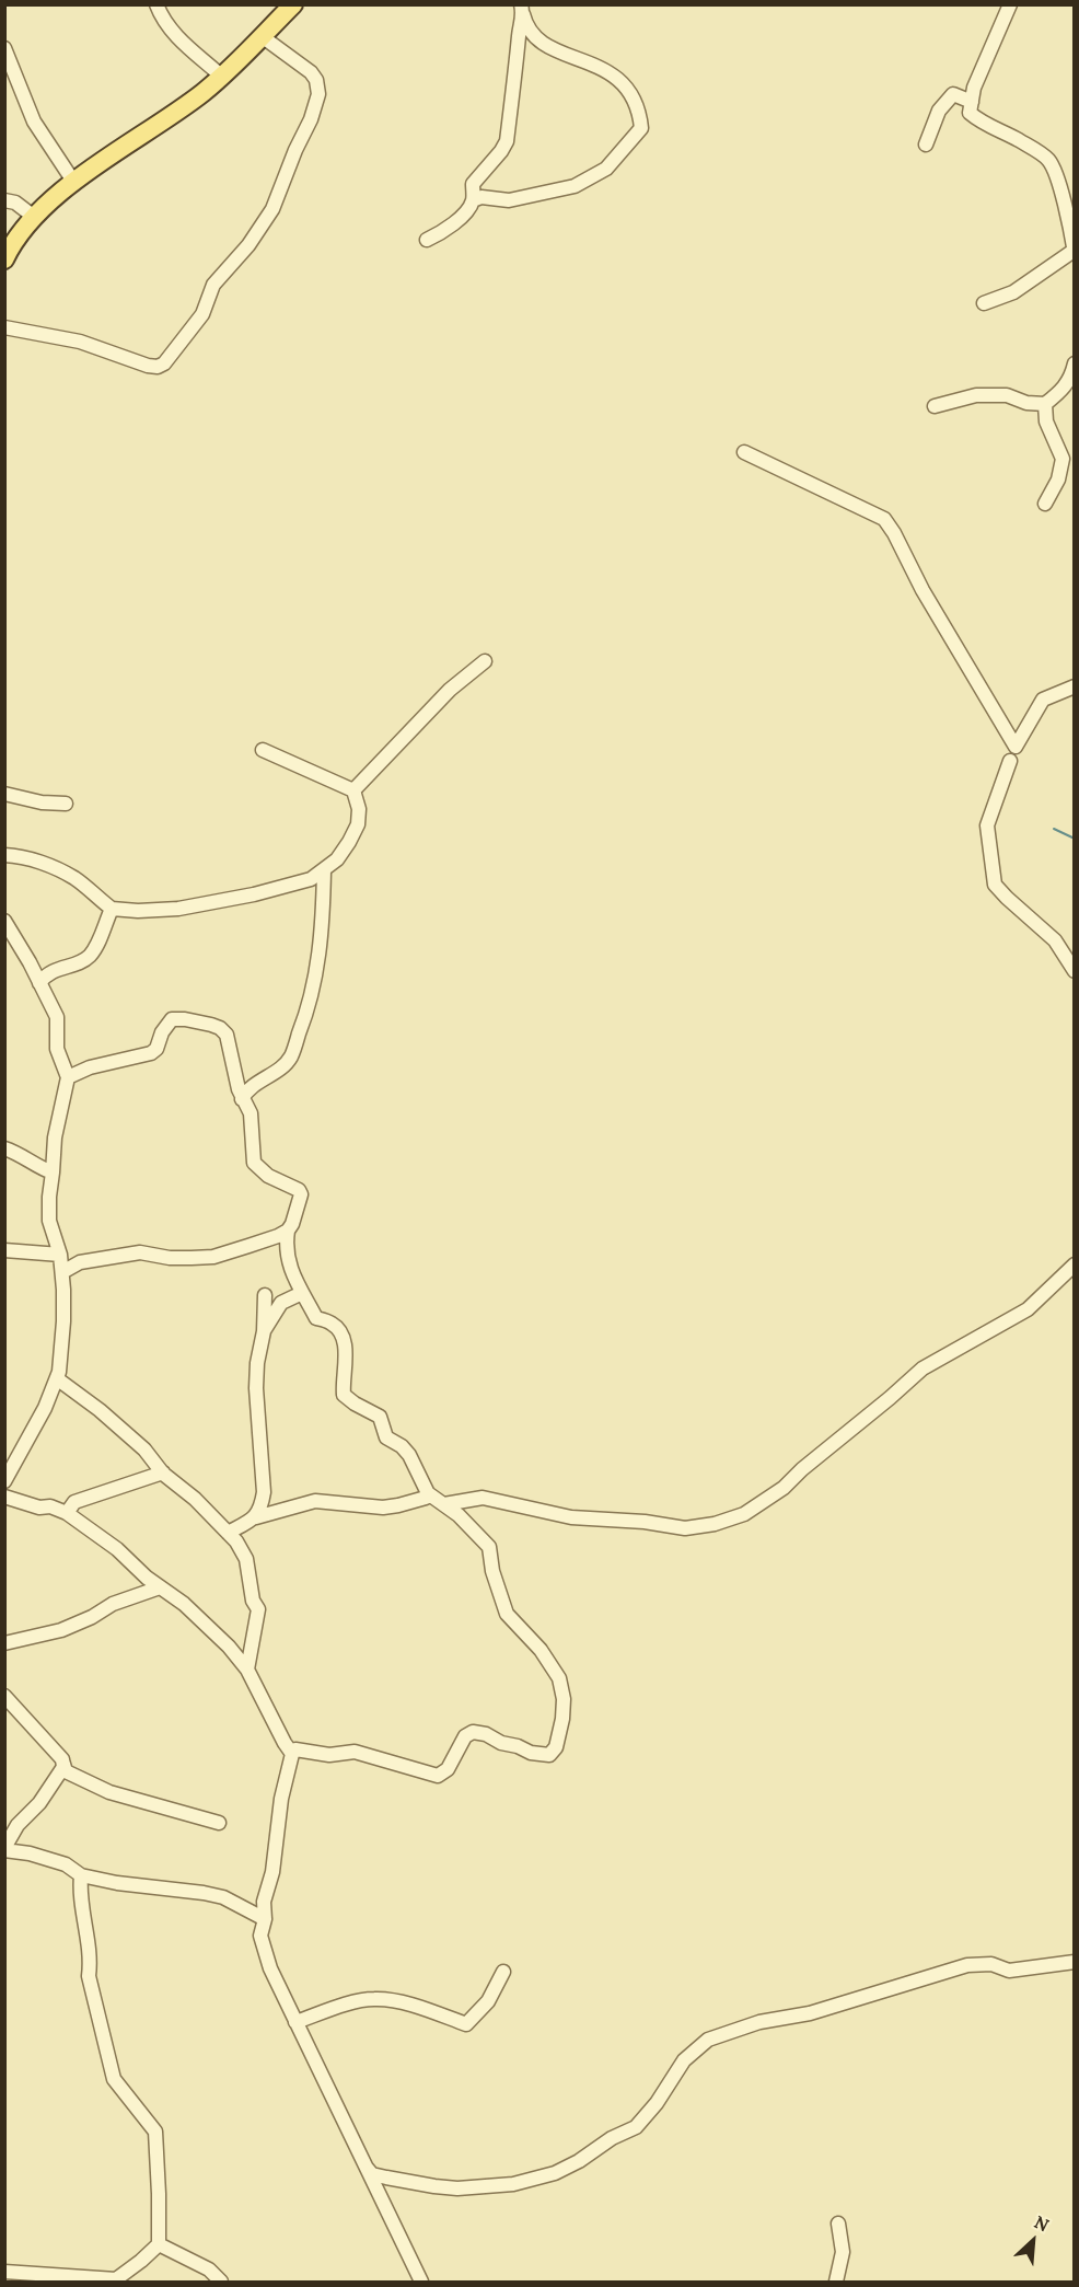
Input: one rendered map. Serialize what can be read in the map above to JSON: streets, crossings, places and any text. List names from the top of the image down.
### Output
{
  "north": "top right"
}
